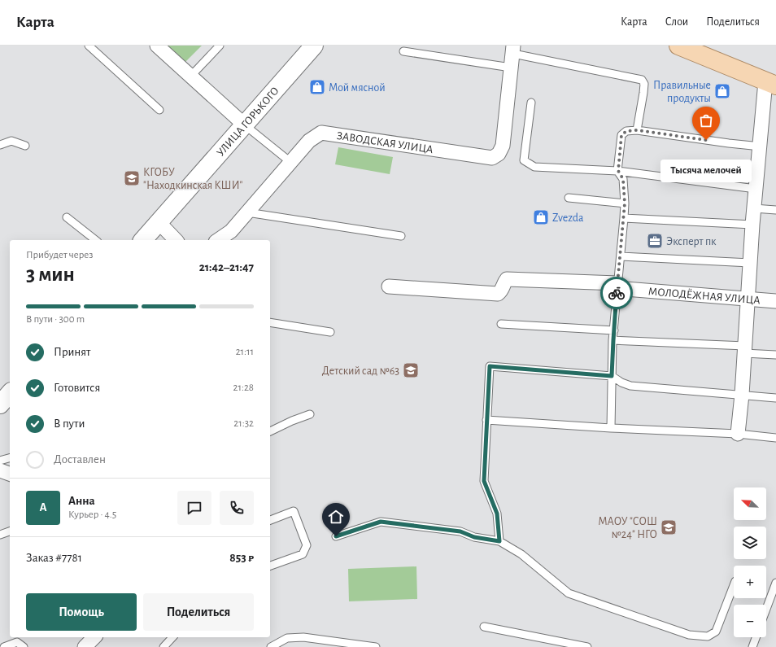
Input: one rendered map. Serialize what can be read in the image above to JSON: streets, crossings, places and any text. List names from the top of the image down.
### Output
{
  "streets": {
    "main road": ["УЛИЦА ГОРЬКОГО"],
    "street": ["ЗАВОДСКАЯ УЛИЦА", "МОЛОДЁЖНАЯ УЛИЦА"]
  },
  "places": {
    "shop": ["Мой мясной", "Правильные продукты", "Zvezda"],
    "other": ["Тысяча мелочей"],
    "school or university": ["КГОБУ \"Находкинская КШИ\"", "Детский сад №63", "МАОУ \"СОШ №24\" НГО"],
    "office": ["Эксперт пк"]
  },
  "north": "top left",
  "page": {
    "header": "Карта",
    "nav": ["Карта", "Слои", "Поделиться"],
    "bubble": "Тысяча мелочей",
    "heading": ["3 мин", "Прибудет через", "21:42–21:47"],
    "panel": [
      "Анна",
      "Курьер · 4.5",
      "Заказ #7781",
      "853 ₽"
    ],
    "bar": "В пути · 300 m",
    "list": [
      ["Принят", "21:11"],
      ["Готовится", "21:28"],
      ["В пути", "21:32"],
      "Доставлен"
    ],
    "map_buttons": ["+", "−"],
    "round": "А",
    "buttons": ["Помощь", "Поделиться"]
  }
}
